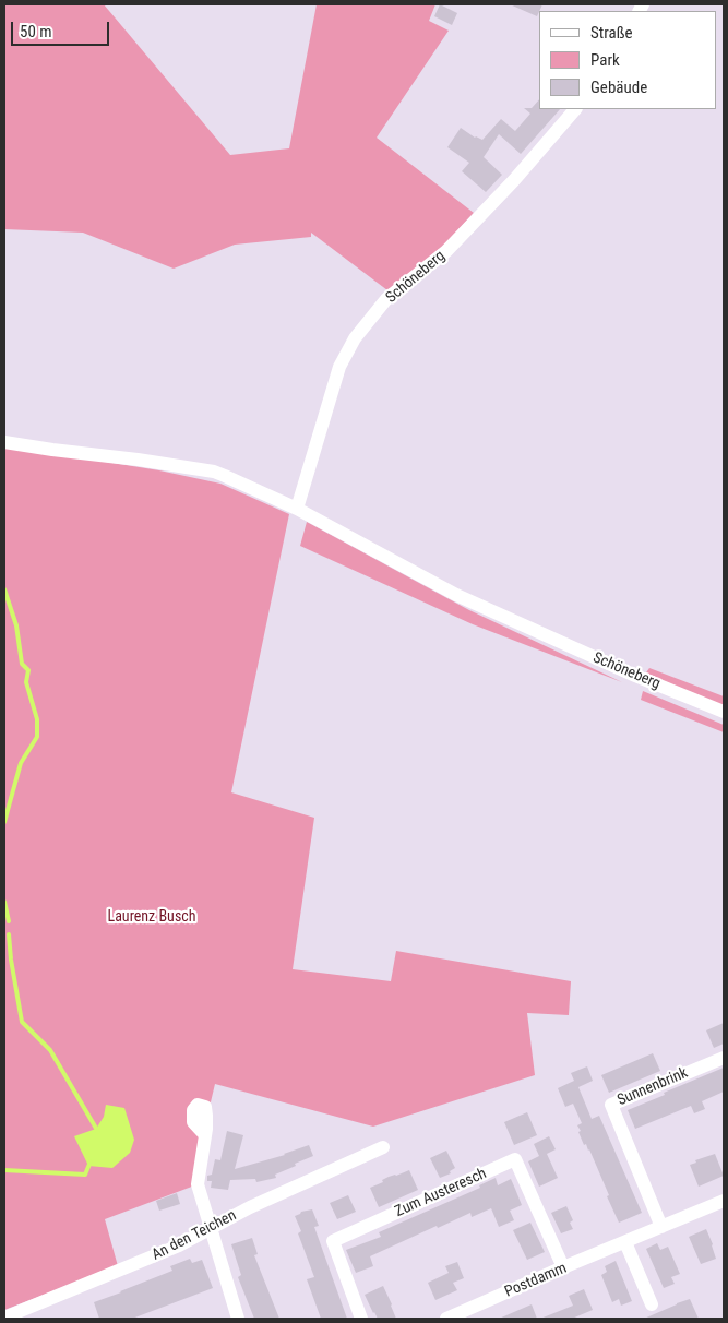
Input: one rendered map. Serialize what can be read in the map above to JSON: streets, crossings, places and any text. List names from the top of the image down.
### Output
{
  "streets": {
    "street": [
      "Schöneberg",
      "Sunnenbrink",
      "Zum Austeresch",
      "An den Teichen",
      "Postdamm"
    ]
  },
  "crossings": [
    ["Sunnenbrink", "Postdamm"],
    ["Zum Austeresch", "Postdamm"]
  ],
  "parks": ["Laurenz Busch"],
  "legend": ["Straße", "Park", "Gebäude"],
  "scale_bar": "50 m"
}
